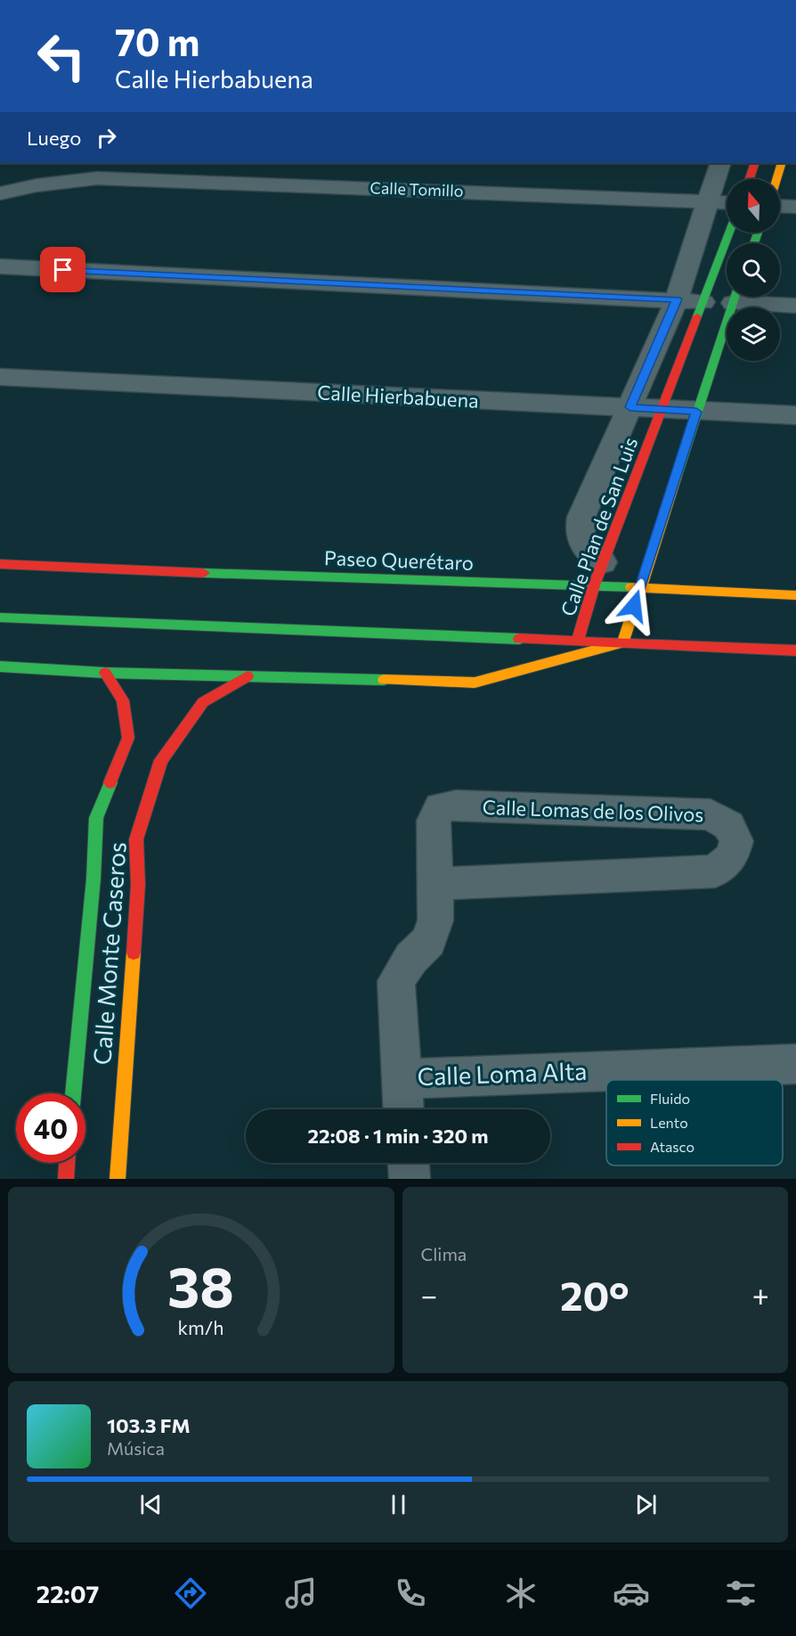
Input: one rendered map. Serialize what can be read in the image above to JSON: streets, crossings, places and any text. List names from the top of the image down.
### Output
{
  "streets": {
    "street": [
      "Calle Tomillo",
      "Calle Hierbabuena",
      "Calle Plan de San Luis",
      "Paseo Querétaro",
      "Calle Lomas de los Olivos",
      "Calle Monte Caseros",
      "Calle Loma Alta"
    ]
  },
  "crossings": [
    ["Calle Hierbabuena", "Calle Plan de San Luis"],
    ["Calle Plan de San Luis", "Paseo Querétaro"]
  ],
  "legend": ["Fluido", "Lento", "Atasco"],
  "north": "top",
  "page": {
    "turn": ["70 m", "Calle Hierbabuena"],
    "then": "Luego",
    "limit": "40",
    "trip": "22:08 · 1 min · 320 m",
    "tile": "Clima",
    "heat": ["−", "20°", "+"],
    "song": ["103.3 FM", "Música"],
    "tabs": "22:07",
    "gauge": ["38", "km/h"]
  }
}
